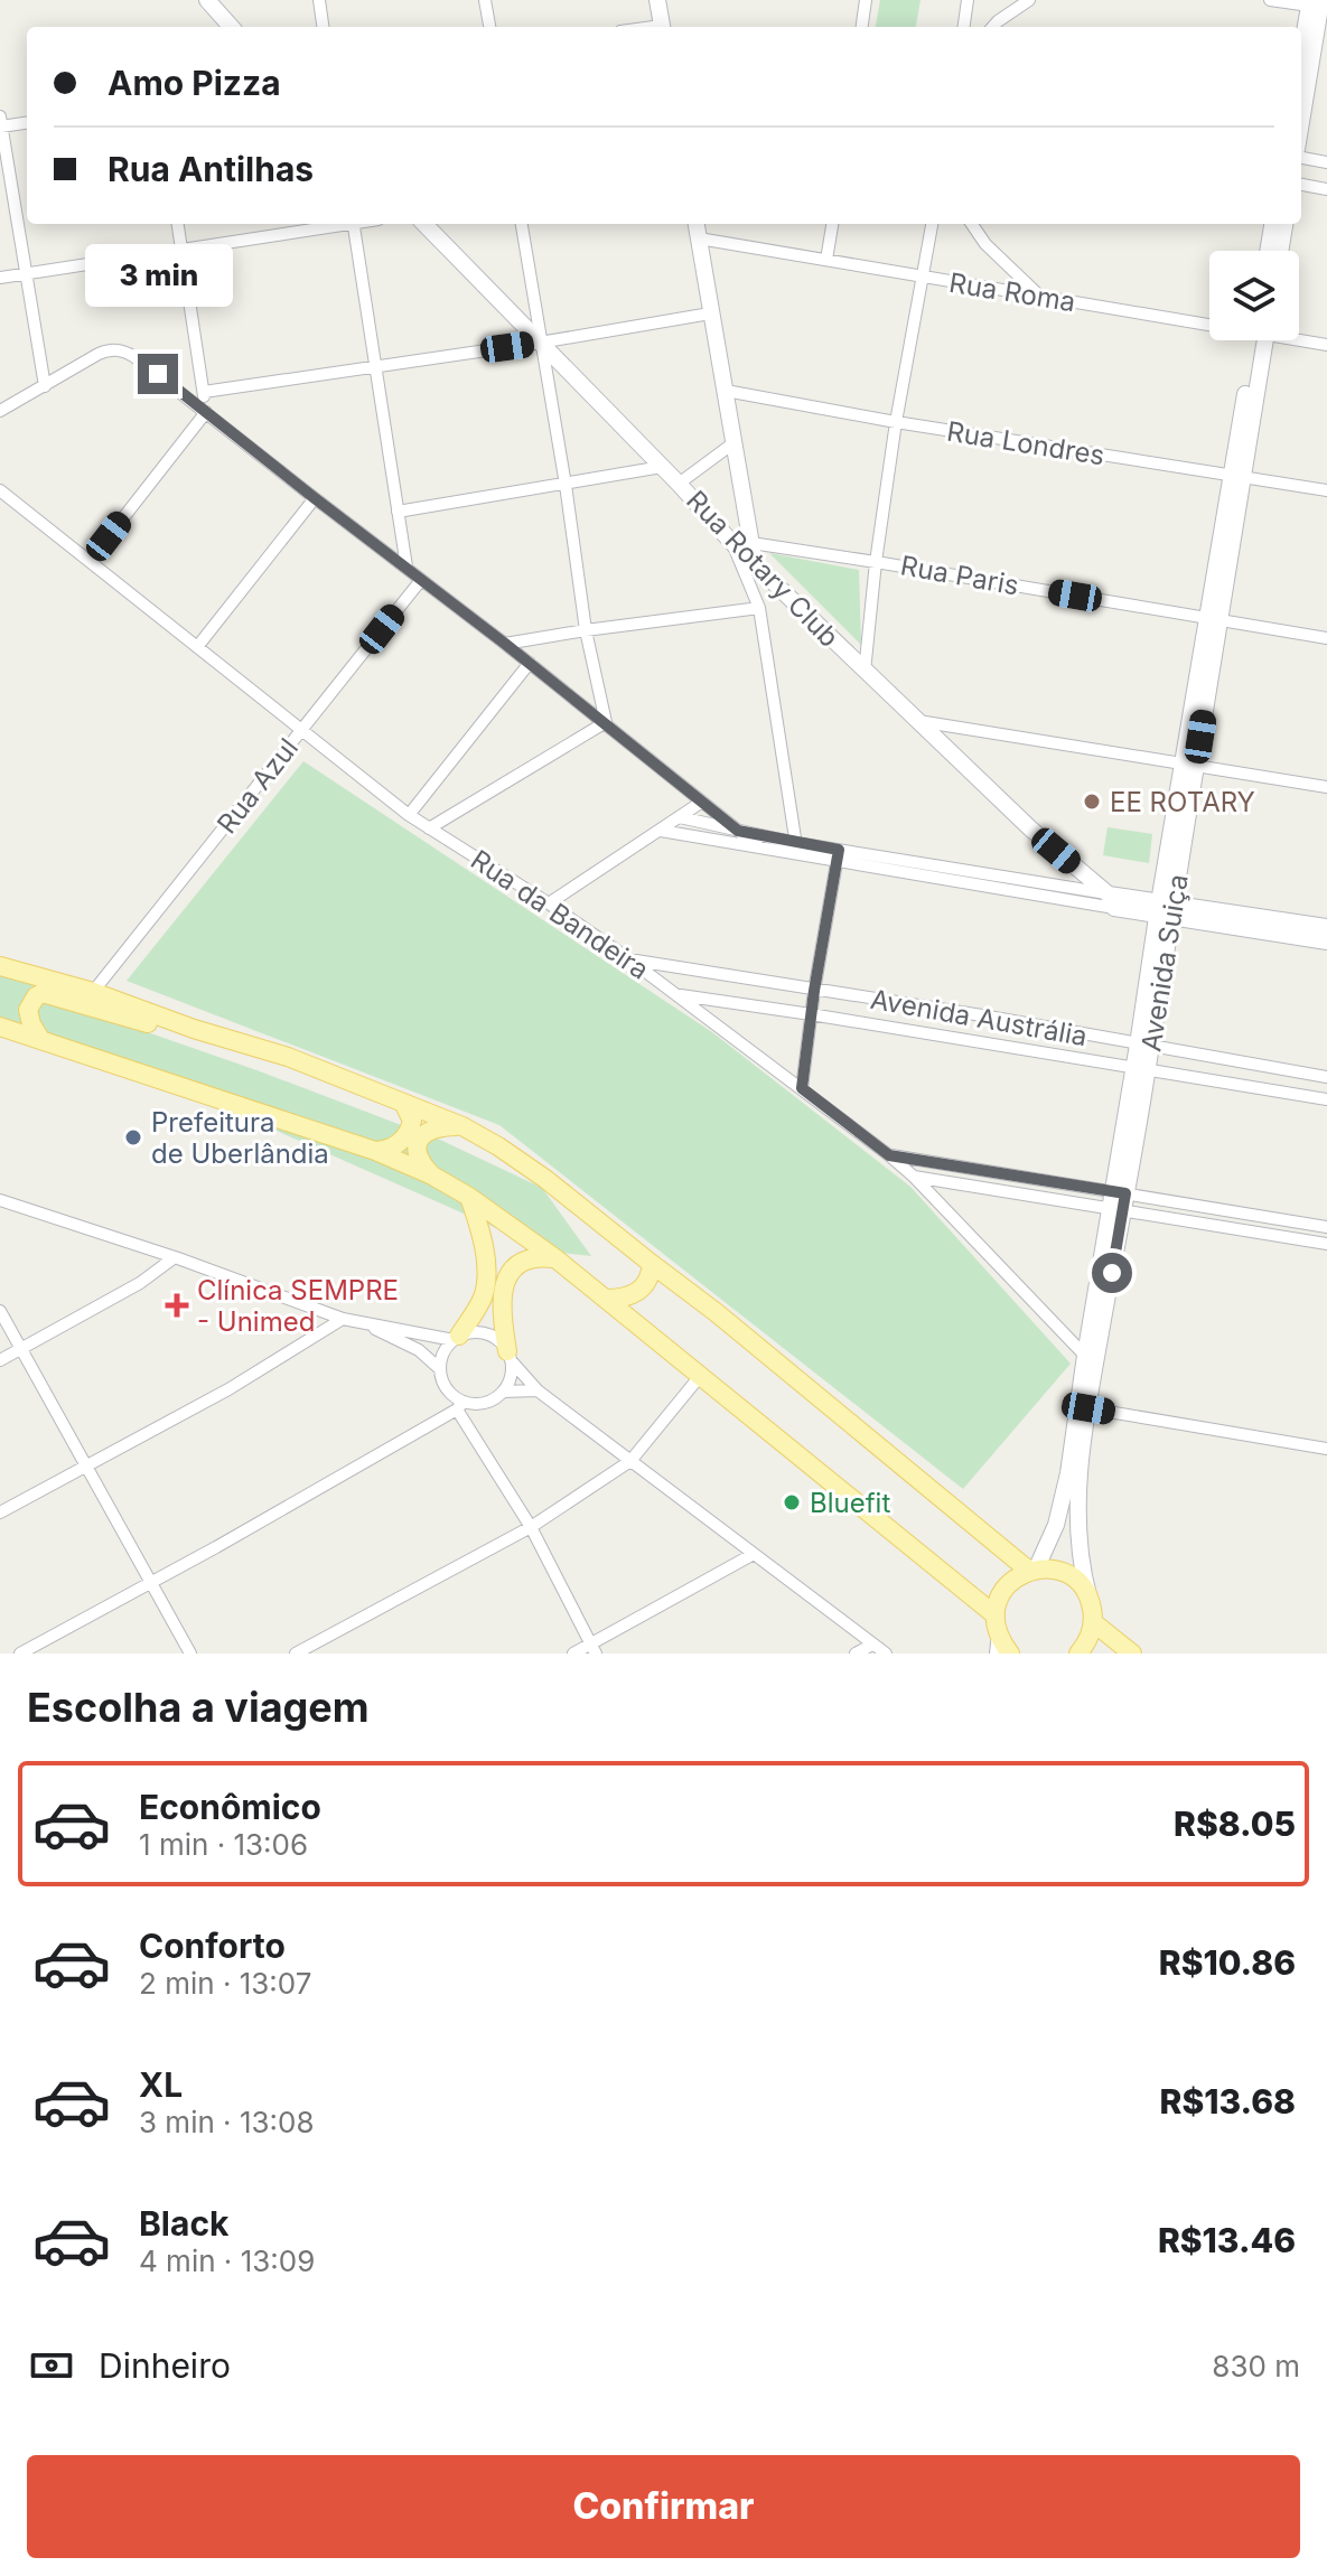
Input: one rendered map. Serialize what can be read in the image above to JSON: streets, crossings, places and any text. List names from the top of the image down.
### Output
{
  "streets": {
    "main road": ["Rua Rotary Club", "Avenida Suiça"],
    "street": [
      "Rua Roma",
      "Rua Londres",
      "Rua Paris",
      "Rua Azul",
      "Rua da Bandeira",
      "Avenida Austrália"
    ]
  },
  "crossings": [
    ["Rua Londres", "Avenida Suiça"],
    ["Rua Paris", "Avenida Suiça"],
    ["Rua Azul", "Rua da Bandeira"],
    ["Rua da Bandeira", "Avenida Suiça"],
    ["Rua da Bandeira", "Avenida Austrália"],
    ["Avenida Suiça", "Avenida Austrália"]
  ],
  "places": {
    "other": ["EE ROTARY", "Prefeitura de Uberlândia", "Bluefit"],
    "health": ["Clínica SEMPRE - Unimed"]
  },
  "page": {
    "banner": ["Amo Pizza", "Rua Antilhas"],
    "bubble": "3 min",
    "heading": "Escolha a viagem",
    "list": [
      {
        "name": "Econômico",
        "note": "1 min · 13:06",
        "value": "R$8.05"
      },
      {
        "name": "Conforto",
        "note": "2 min · 13:07",
        "value": "R$10.86"
      },
      {
        "name": "XL",
        "note": "3 min · 13:08",
        "value": "R$13.68"
      },
      {
        "name": "Black",
        "note": "4 min · 13:09",
        "value": "R$13.46"
      }
    ],
    "pay": ["Dinheiro", "830 m"],
    "buttons": "Confirmar"
  }
}
